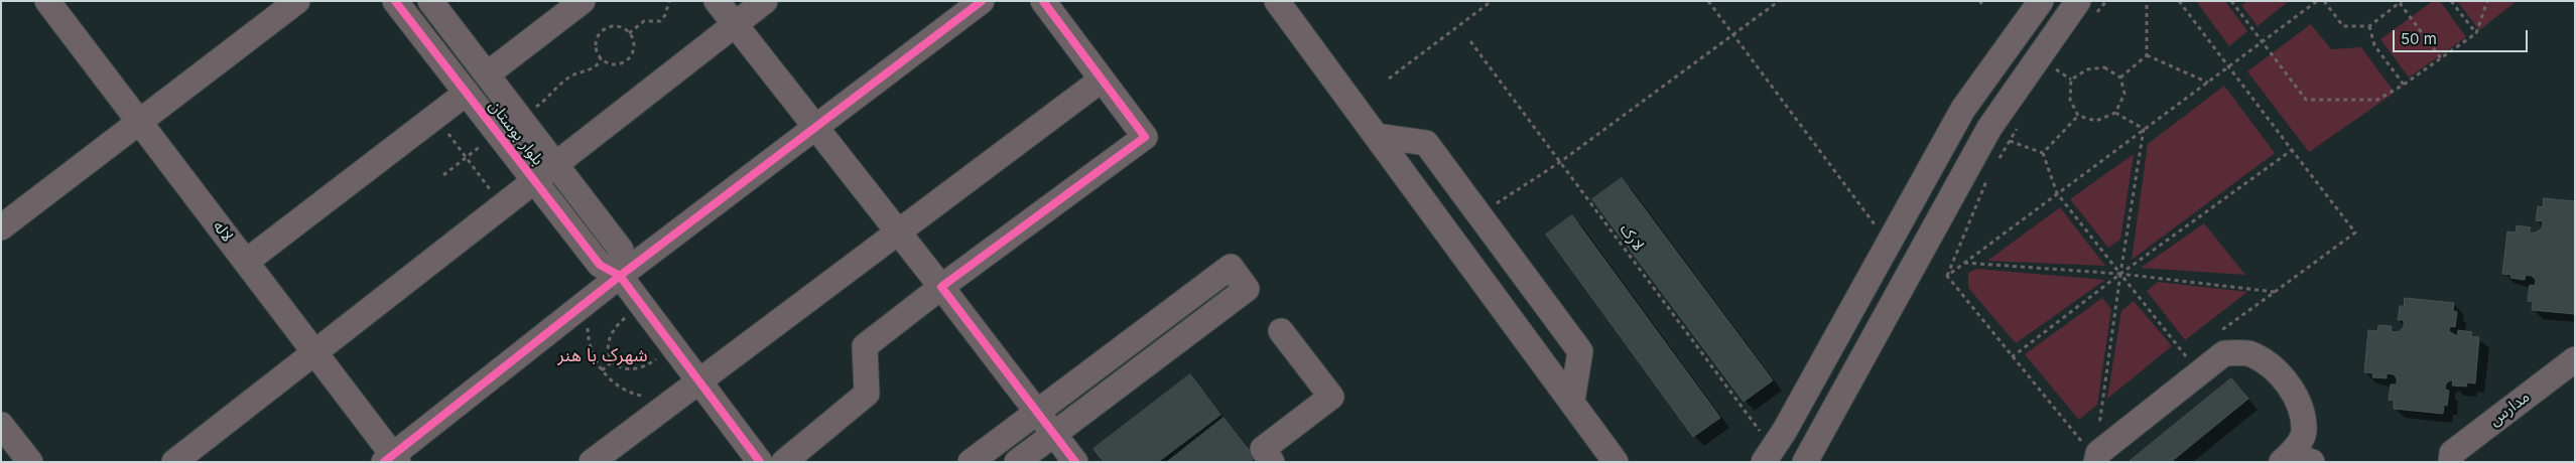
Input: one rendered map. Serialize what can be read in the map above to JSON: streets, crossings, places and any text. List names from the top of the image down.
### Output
{
  "streets": {
    "street": ["بلوار بوستان", "لاله", "مدارس"],
    "path": ["لارک"]
  },
  "districts": ["شهرک با هنر"],
  "scale_bar": "50 m"
}
